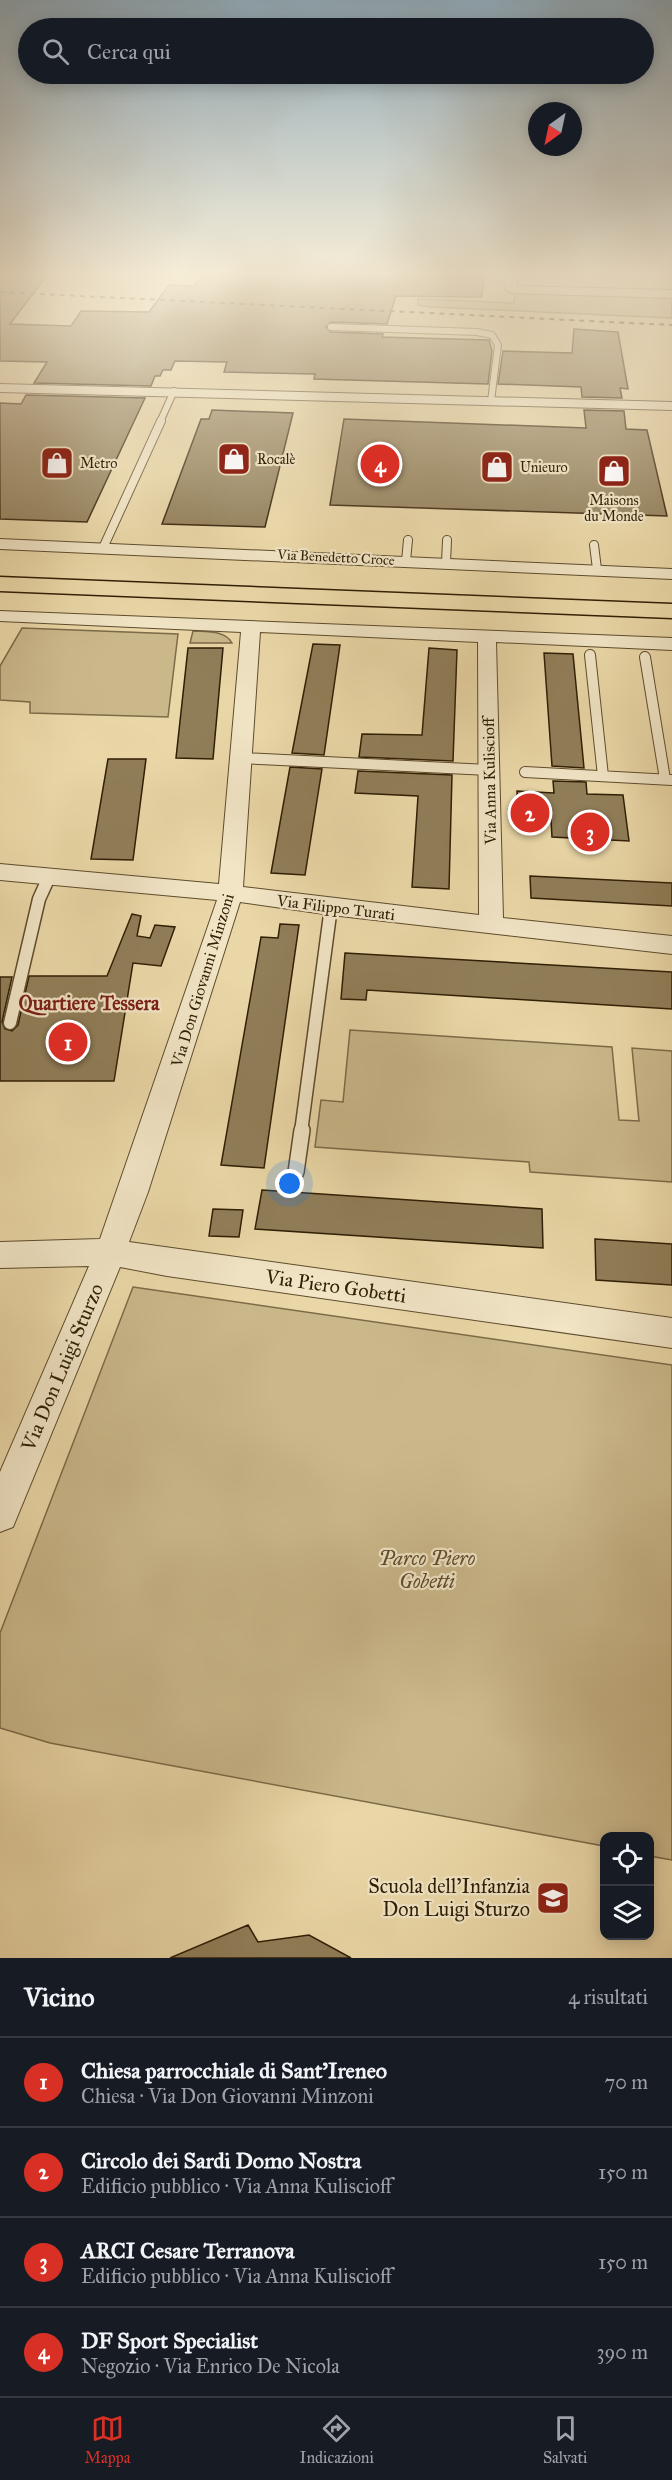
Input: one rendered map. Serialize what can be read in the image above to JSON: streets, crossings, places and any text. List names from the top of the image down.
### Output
{
  "streets": {
    "street": [
      "Via Benedetto Croce",
      "Via Anna Kuliscioff",
      "Via Filippo Turati",
      "Via Don Giovanni Minzoni",
      "Via Piero Gobetti",
      "Via Don Luigi Sturzo"
    ]
  },
  "crossings": [
    ["Via Anna Kuliscioff", "Via Filippo Turati"],
    ["Via Filippo Turati", "Via Don Giovanni Minzoni"],
    ["Via Don Giovanni Minzoni", "Via Piero Gobetti"],
    ["Via Don Giovanni Minzoni", "Via Don Luigi Sturzo"],
    ["Via Piero Gobetti", "Via Don Luigi Sturzo"]
  ],
  "districts": ["Quartiere Tessera"],
  "parks": ["Parco Piero Gobetti"],
  "places": {
    "shop": [
      "Rocalè",
      "Metro",
      "Unieuro",
      "Maisons du Monde"
    ],
    "school or university": ["Scuola dell'Infanzia Don Luigi Sturzo"]
  },
  "north": "bottom left",
  "page": {
    "search": "Cerca qui",
    "pins": [
      "4",
      "2",
      "3",
      "1"
    ],
    "heading": ["Vicino", "4 risultati"],
    "list": [
      {
        "mark": "1",
        "name": "Chiesa parrocchiale di Sant'Ireneo",
        "note": "Chiesa · Via Don Giovanni Minzoni",
        "value": "70 m"
      },
      {
        "mark": "2",
        "name": "Circolo dei Sardi Domo Nostra",
        "note": "Edificio pubblico · Via Anna Kuliscioff",
        "value": "150 m"
      },
      {
        "mark": "3",
        "name": "ARCI Cesare Terranova",
        "note": "Edificio pubblico · Via Anna Kuliscioff",
        "value": "150 m"
      },
      {
        "mark": "4",
        "name": "DF Sport Specialist",
        "note": "Negozio · Via Enrico De Nicola",
        "value": "390 m"
      }
    ],
    "nav": ["Mappa", "Indicazioni", "Salvati"]
  }
}
